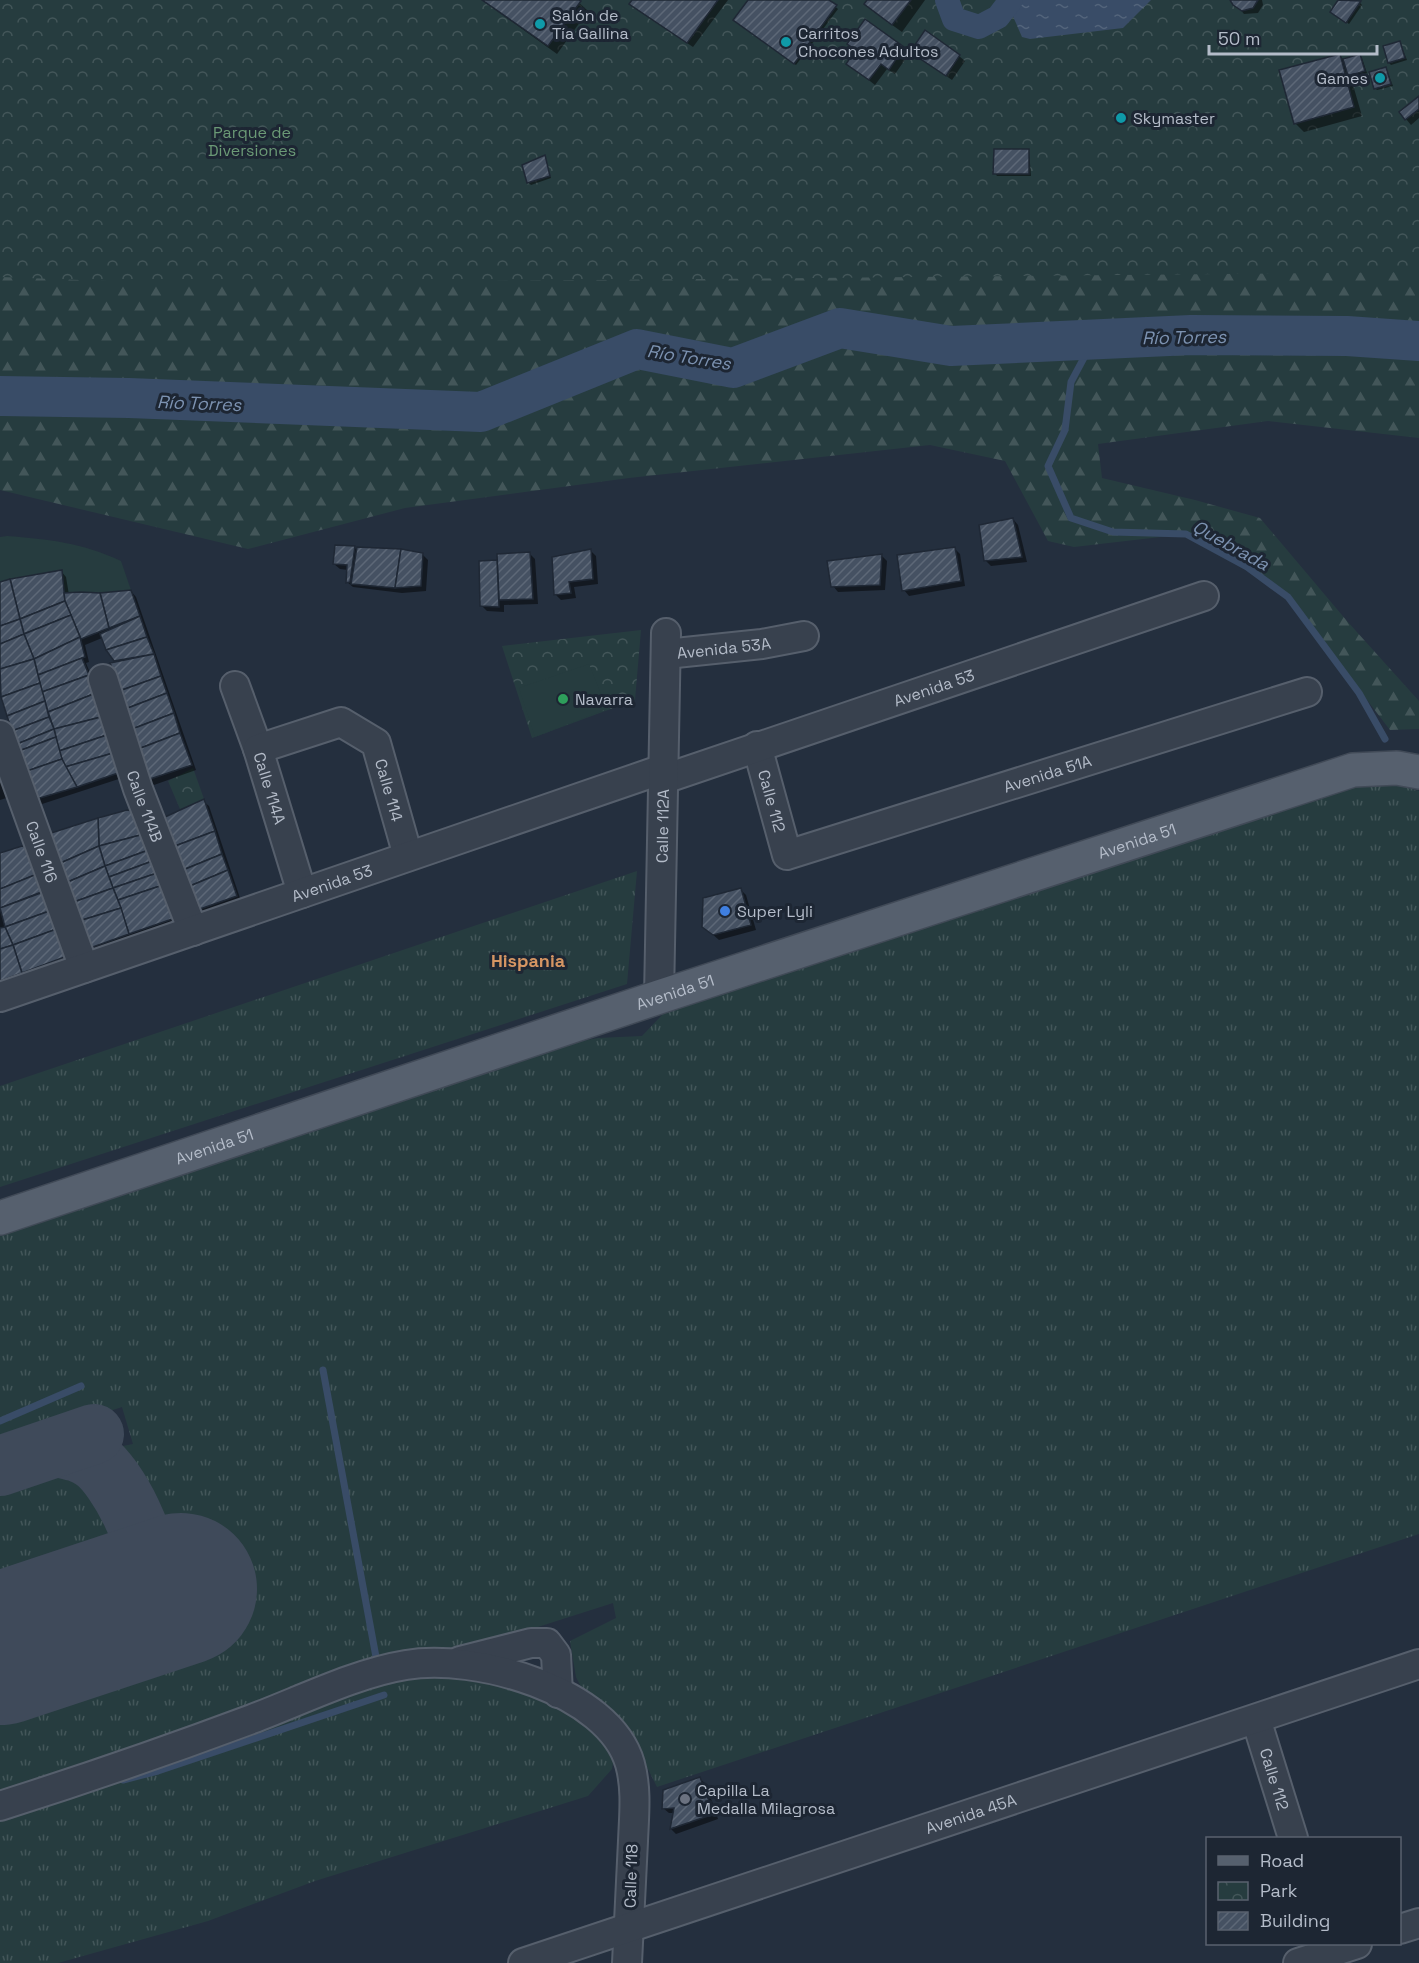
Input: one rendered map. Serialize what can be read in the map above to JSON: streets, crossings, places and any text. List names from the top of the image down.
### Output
{
  "streets": {
    "main road": ["Avenida 51"],
    "street": [
      "Avenida 53A",
      "Avenida 53",
      "Avenida 51A",
      "Calle 114A",
      "Calle 114",
      "Calle 112",
      "Calle 114B",
      "Calle 112A",
      "Calle 116",
      "Avenida 45A",
      "Calle 118"
    ]
  },
  "crossings": [
    ["Avenida 53A", "Calle 112A"],
    ["Avenida 53", "Calle 114A"],
    ["Avenida 53", "Calle 114"],
    ["Avenida 53", "Calle 112"],
    ["Avenida 53", "Calle 114B"],
    ["Avenida 53", "Calle 112A"],
    ["Avenida 53", "Calle 116"],
    ["Avenida 51A", "Calle 112"],
    ["Calle 114A", "Calle 114"],
    ["Calle 112", "Avenida 45A"],
    ["Calle 112A", "Avenida 51"],
    ["Avenida 45A", "Calle 118"]
  ],
  "districts": ["Hispania"],
  "water": ["Río Torres", "Quebrada"],
  "parks": ["Parque de Diversiones"],
  "places": [
    "Salón de Tía Gallina",
    "Carritos Chocones Adultos",
    "Games",
    "Skymaster",
    "Navarra",
    "Super Lyli",
    "Capilla La Medalla Milagrosa"
  ],
  "legend": ["Road", "Park", "Building"],
  "scale_bar": "50 m"
}
